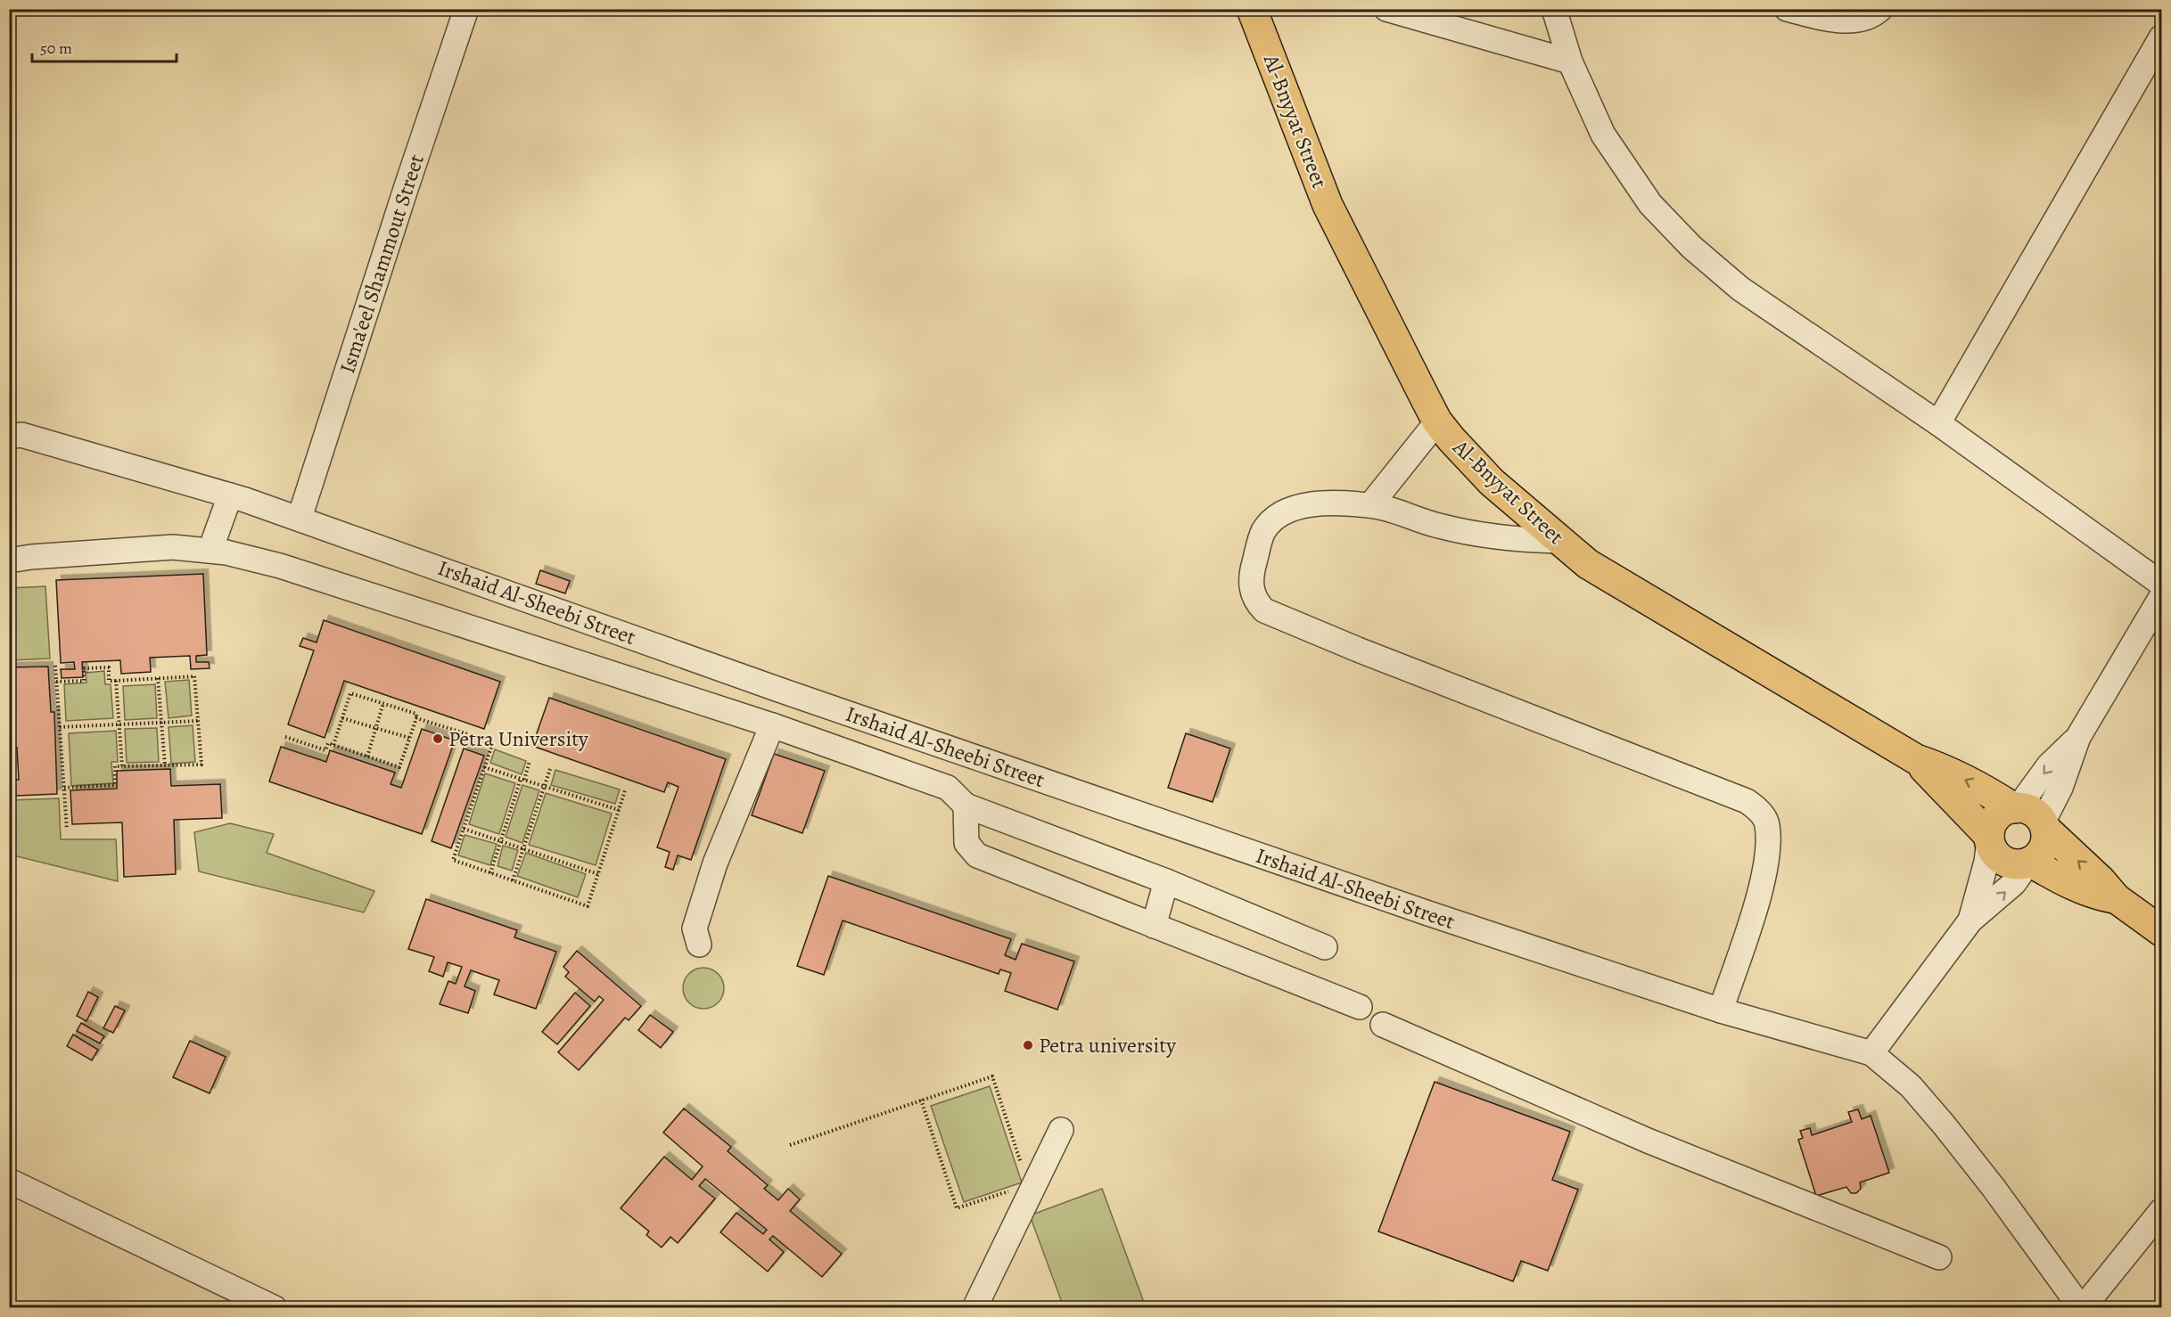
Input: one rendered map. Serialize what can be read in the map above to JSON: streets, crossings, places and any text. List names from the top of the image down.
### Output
{
  "streets": {
    "main road": ["Al-Bnyyat Street"],
    "street": ["Isma'eel Shammout Street", "Irshaid Al-Sheebi Street"]
  },
  "crossings": [
    ["Isma'eel Shammout Street", "Irshaid Al-Sheebi Street"]
  ],
  "places": ["Petra University", "Petra university"],
  "scale_bar": "50 m"
}
